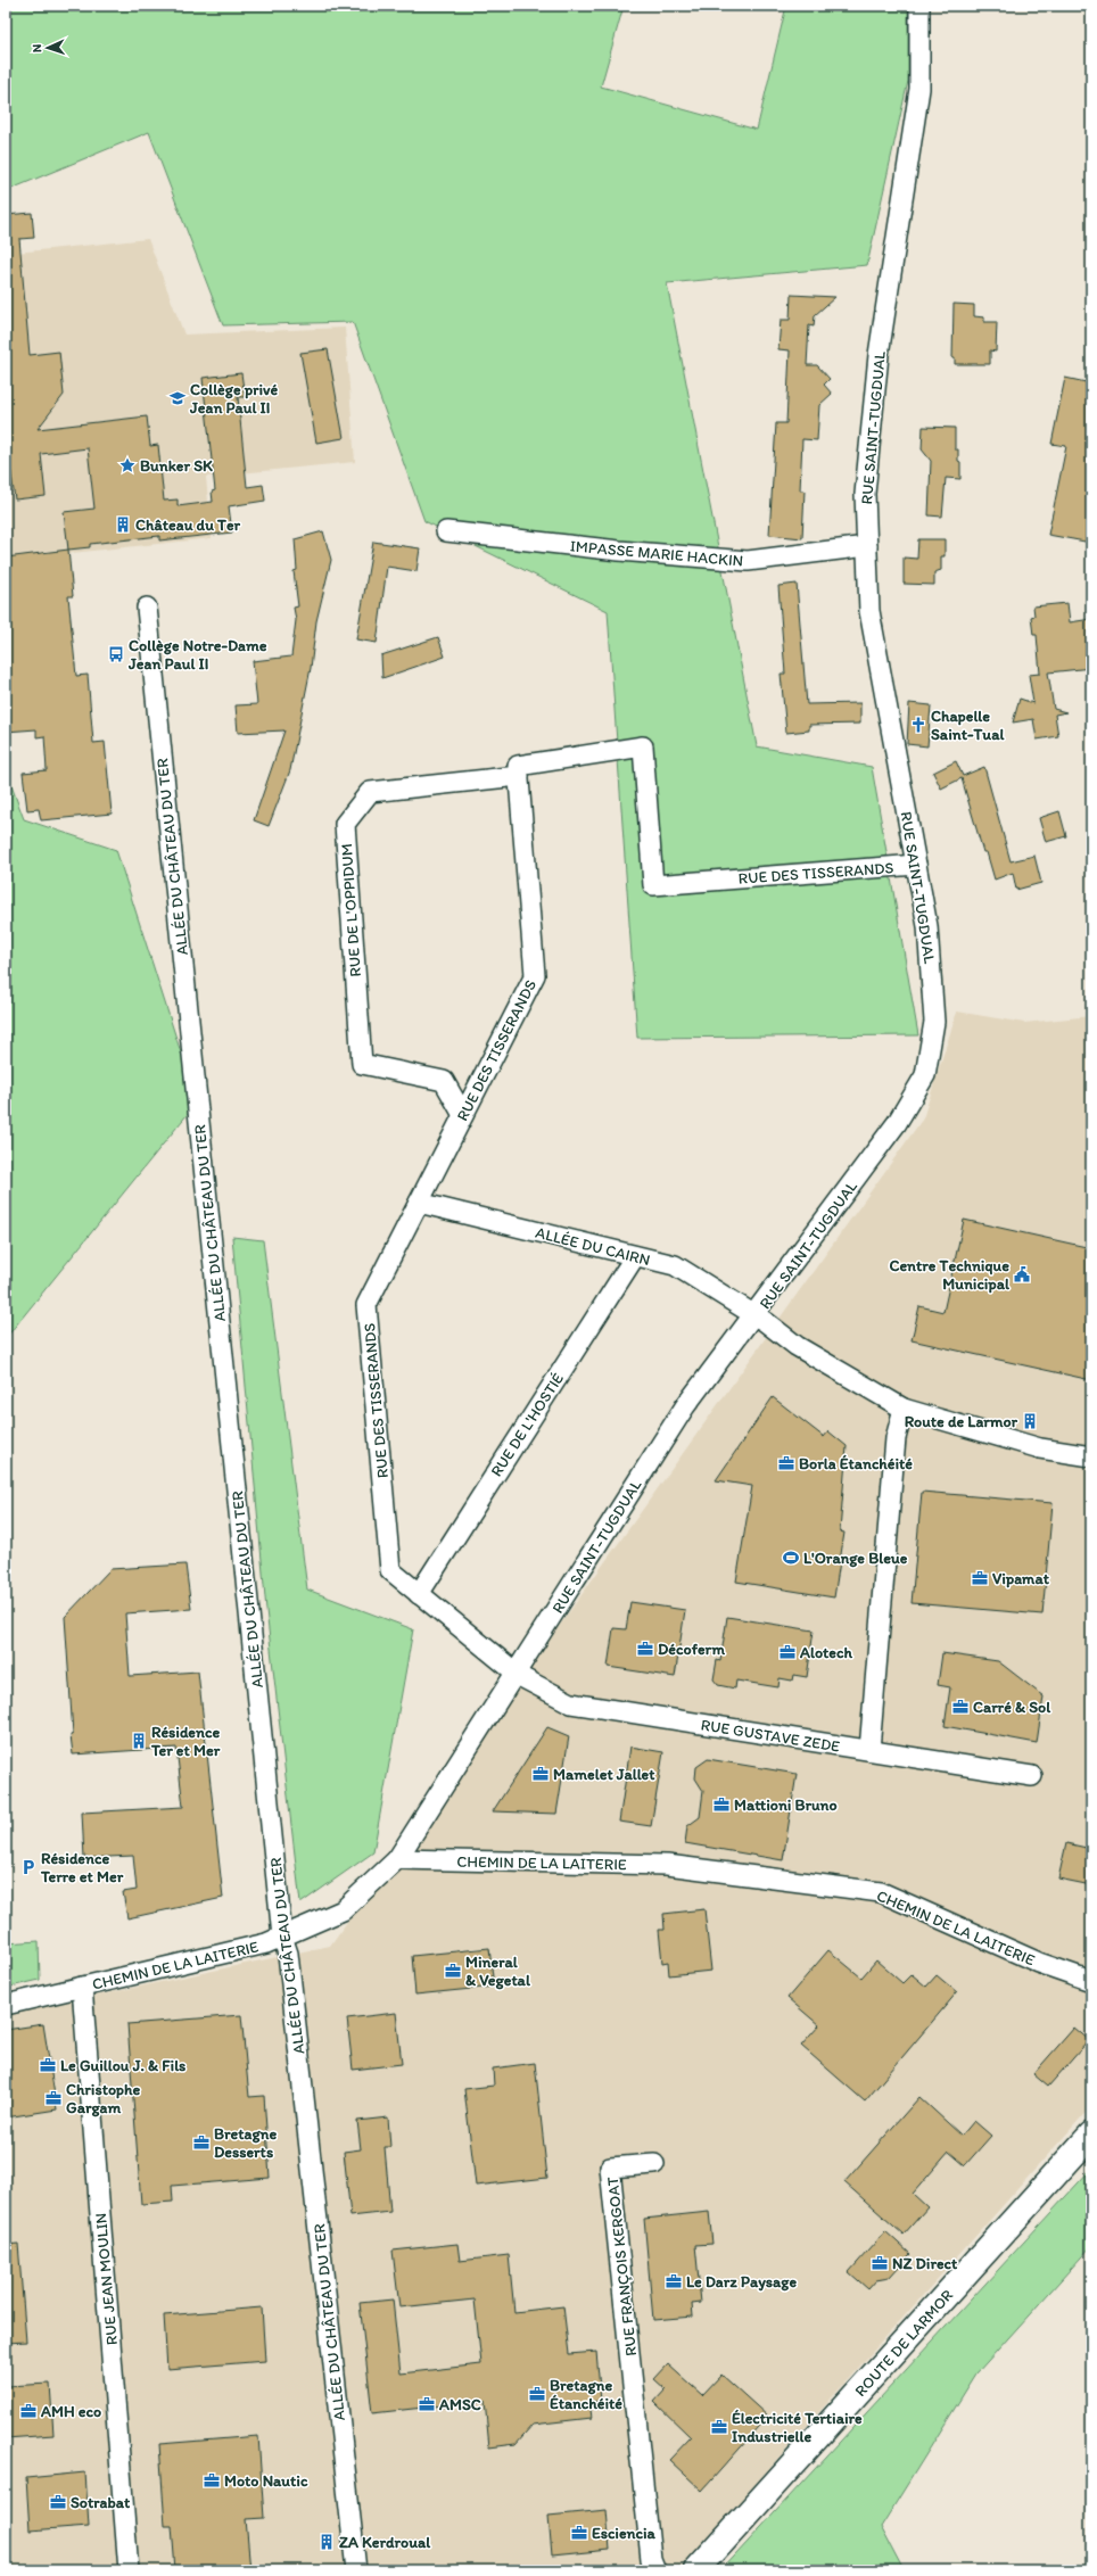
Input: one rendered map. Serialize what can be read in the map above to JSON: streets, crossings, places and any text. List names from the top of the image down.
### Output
{
  "streets": {
    "main road": ["ROUTE DE LARMOR"],
    "street": [
      "RUE SAINT-TUGDUAL",
      "IMPASSE MARIE HACKIN",
      "ALLÉE DU CHÂTEAU DU TER",
      "RUE DES TISSERANDS",
      "RUE DE L'OPPIDUM",
      "ALLÉE DU CAIRN",
      "RUE DE L'HOSTIÉ",
      "RUE GUSTAVE ZEDE",
      "CHEMIN DE LA LAITERIE",
      "RUE FRANÇOIS KERGOAT",
      "RUE JEAN MOULIN"
    ]
  },
  "crossings": [
    ["RUE SAINT-TUGDUAL", "IMPASSE MARIE HACKIN"],
    ["RUE SAINT-TUGDUAL", "RUE DES TISSERANDS"],
    ["RUE SAINT-TUGDUAL", "ALLÉE DU CAIRN"],
    ["RUE SAINT-TUGDUAL", "RUE GUSTAVE ZEDE"],
    ["RUE SAINT-TUGDUAL", "CHEMIN DE LA LAITERIE"],
    ["ALLÉE DU CHÂTEAU DU TER", "CHEMIN DE LA LAITERIE"],
    ["RUE DES TISSERANDS", "RUE DE L'OPPIDUM"],
    ["RUE DES TISSERANDS", "ALLÉE DU CAIRN"],
    ["RUE DES TISSERANDS", "RUE DE L'HOSTIÉ"],
    ["RUE DES TISSERANDS", "RUE GUSTAVE ZEDE"],
    ["ALLÉE DU CAIRN", "RUE DE L'HOSTIÉ"],
    ["CHEMIN DE LA LAITERIE", "RUE JEAN MOULIN"]
  ],
  "places": {
    "school or university": ["Collège privé Jean Paul II"],
    "place": ["Bunker SK"],
    "building": [
      "Château du Ter",
      "Route de Larmor",
      "Résidence Ter et Mer",
      "ZA Kerdroual"
    ],
    "bus stop": ["Collège Notre-Dame Jean Paul II"],
    "church": ["Chapelle Saint-Tual"],
    "public building": ["Centre Technique Municipal"],
    "office": [
      "Borla Étanchéité",
      "Vipamat",
      "Décoferm",
      "Alotech",
      "Carré & Sol",
      "Mamelet Jallet",
      "Mattioni Bruno",
      "Mineral & Vegetal",
      "Le Guillou J. & Fils",
      "Christophe Gargam",
      "Bretagne Desserts",
      "NZ Direct",
      "Le Darz Paysage",
      "Bretagne Étanchéité",
      "AMSC",
      "AMH eco",
      "Électricité Tertiaire Industrielle",
      "Moto Nautic",
      "Sotrabat",
      "Esciencia"
    ],
    "sports": ["L'Orange Bleue"],
    "parking": ["Résidence Terre et Mer"]
  },
  "north": "left"
}
